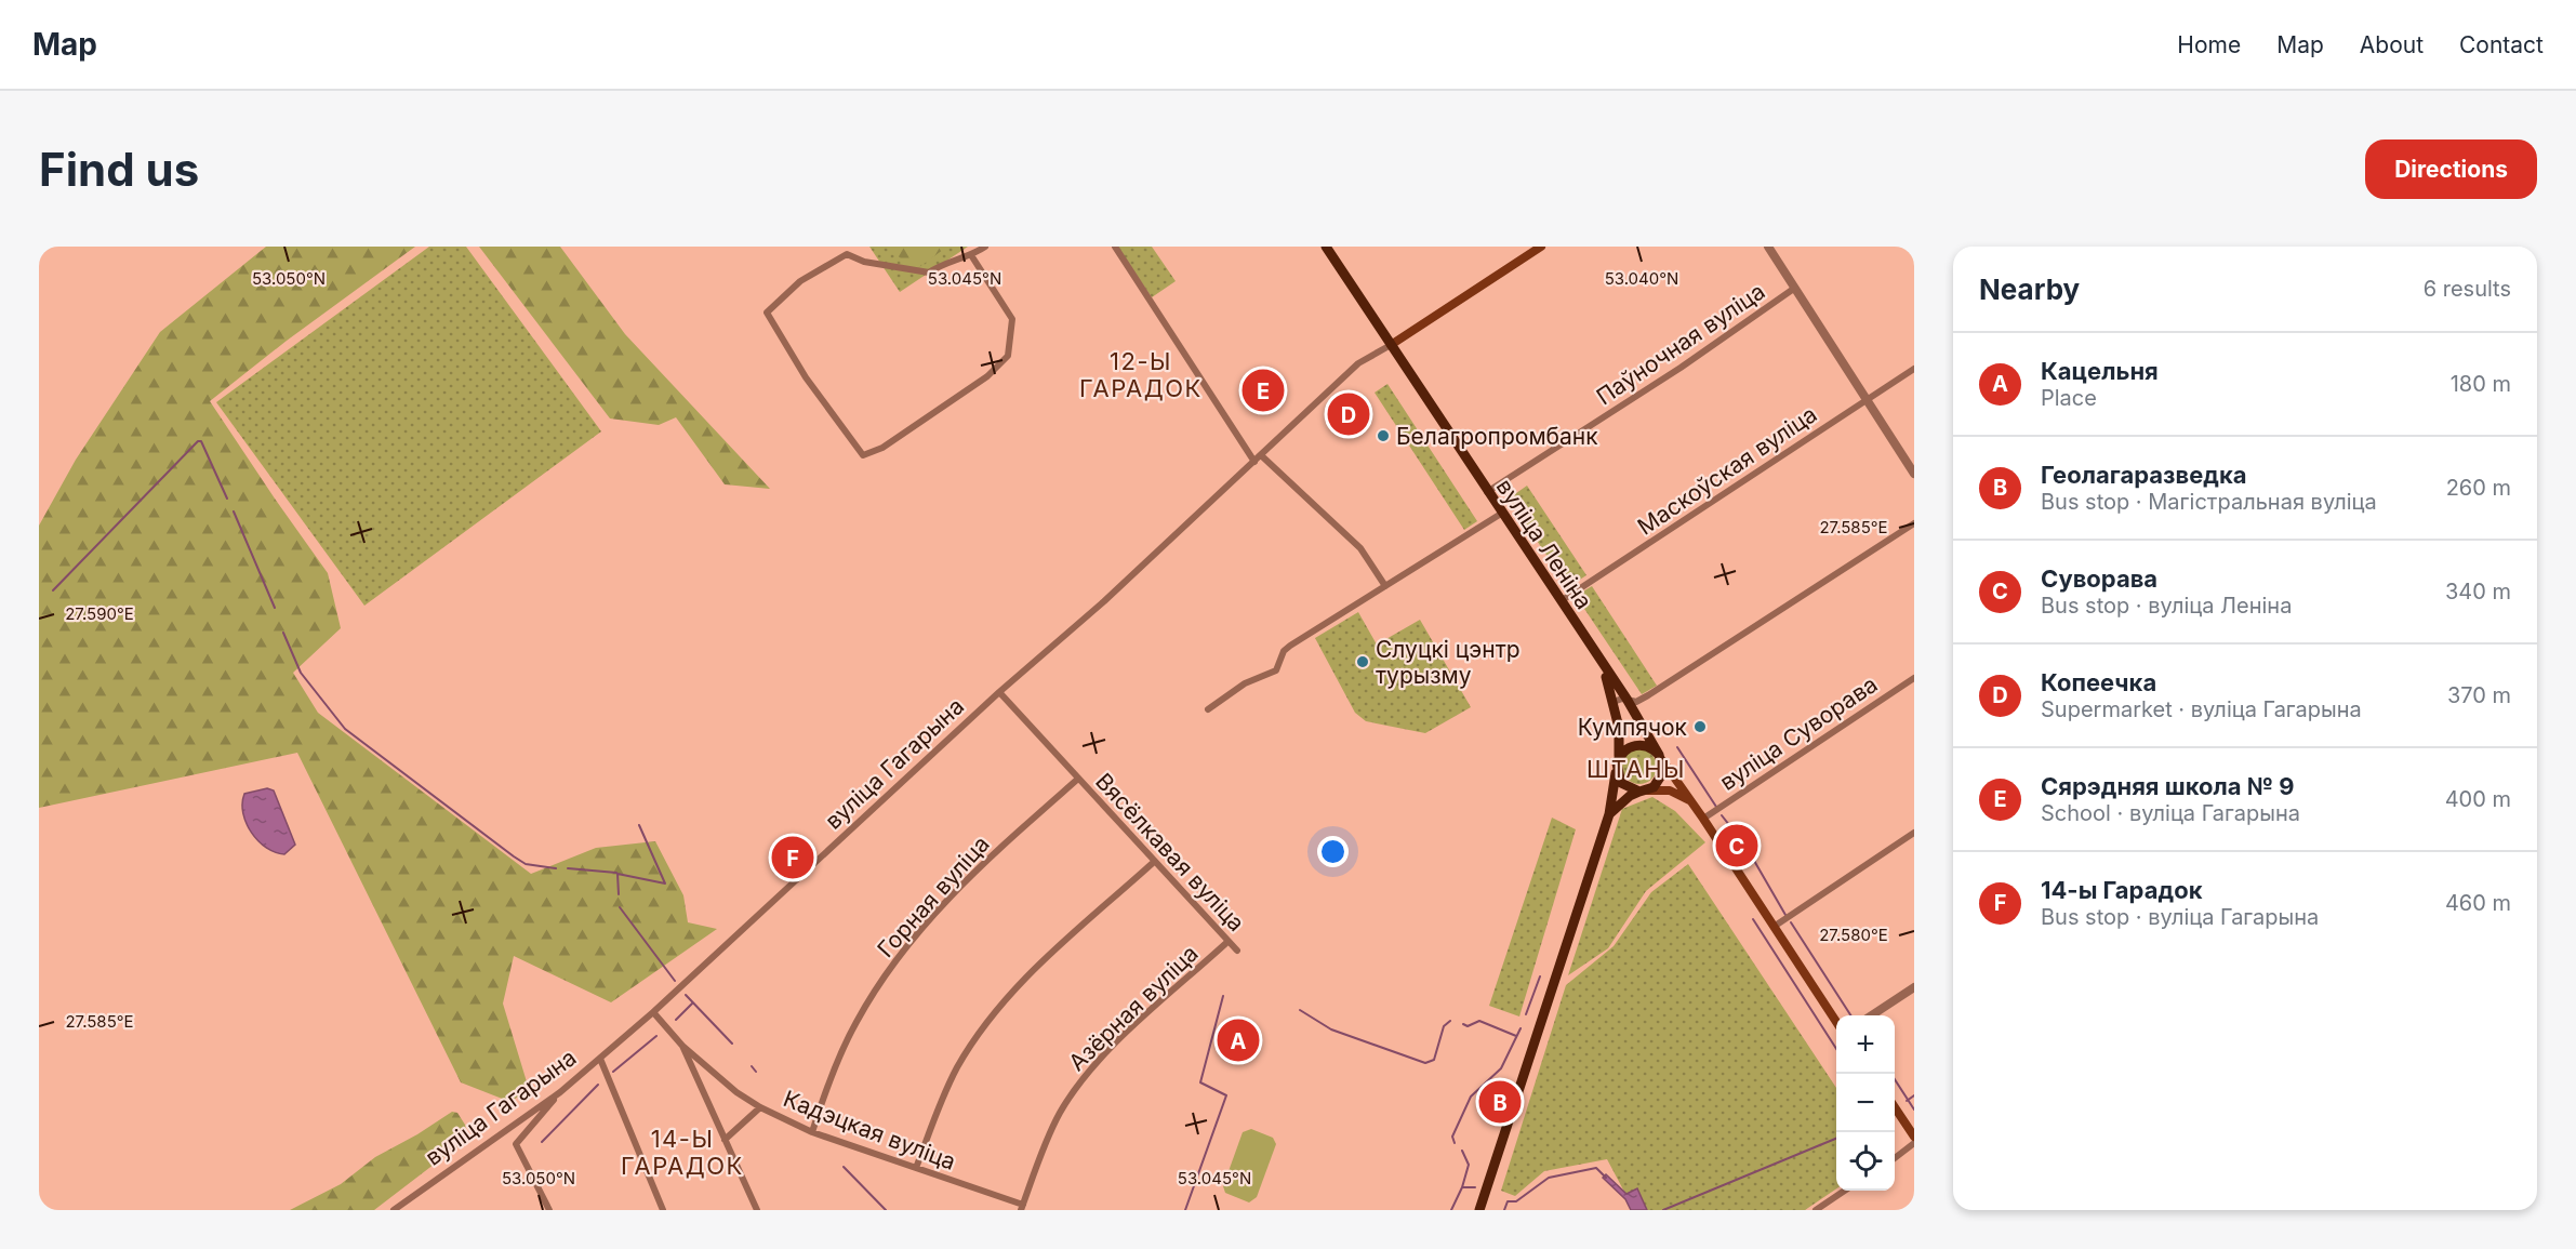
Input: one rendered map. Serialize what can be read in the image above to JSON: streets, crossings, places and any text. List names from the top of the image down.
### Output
{
  "streets": {
    "main road": ["вуліца Леніна", "вуліца Гагарына"],
    "street": [
      "Паўночная вуліца",
      "Маскоўская вуліца",
      "вуліца Суворава",
      "Вясёлкавая вуліца",
      "Горная вуліца",
      "Азёрная вуліца",
      "Кадэцкая вуліца"
    ]
  },
  "crossings": [
    ["Паўночная вуліца", "вуліца Леніна"],
    ["Маскоўская вуліца", "вуліца Леніна"],
    ["вуліца Леніна", "вуліца Суворава"],
    ["вуліца Леніна", "вуліца Гагарына"],
    ["вуліца Гагарына", "Вясёлкавая вуліца"],
    ["Вясёлкавая вуліца", "Горная вуліца"],
    ["Вясёлкавая вуліца", "Азёрная вуліца"],
    ["Горная вуліца", "Кадэцкая вуліца"],
    ["Азёрная вуліца", "Кадэцкая вуліца"]
  ],
  "districts": ["12-Ы ГАРАДОК", "ШТАНЫ", "14-Ы ГАРАДОК"],
  "places": ["Белагропромбанк", "Слуцкі цэнтр турызму", "Кумпячок"],
  "page": {
    "header": "Map",
    "nav": [
      "Home",
      "Map",
      "About",
      "Contact"
    ],
    "buttons": "Directions",
    "title": "Find us",
    "heading": ["Nearby", "6 results"],
    "list": [
      {
        "mark": "A",
        "name": "Кацельня",
        "note": "Place",
        "value": "180 m"
      },
      {
        "mark": "B",
        "name": "Геолагаразведка",
        "note": "Bus stop · Магістральная вуліца",
        "value": "260 m"
      },
      {
        "mark": "C",
        "name": "Суворава",
        "note": "Bus stop · вуліца Леніна",
        "value": "340 m"
      },
      {
        "mark": "D",
        "name": "Копеечка",
        "note": "Supermarket · вуліца Гагарына",
        "value": "370 m"
      },
      {
        "mark": "E",
        "name": "Сярэдняя школа № 9",
        "note": "School · вуліца Гагарына",
        "value": "400 m"
      },
      {
        "mark": "F",
        "name": "14-ы Гарадок",
        "note": "Bus stop · вуліца Гагарына",
        "value": "460 m"
      }
    ],
    "pins": [
      "E",
      "D",
      "C",
      "F",
      "A",
      "B"
    ],
    "map_buttons": ["+", "−"]
  },
  "coordinates": [
    "53.050°N",
    "53.045°N",
    "53.040°N",
    "27.585°E",
    "27.590°E",
    "27.580°E"
  ]
}
